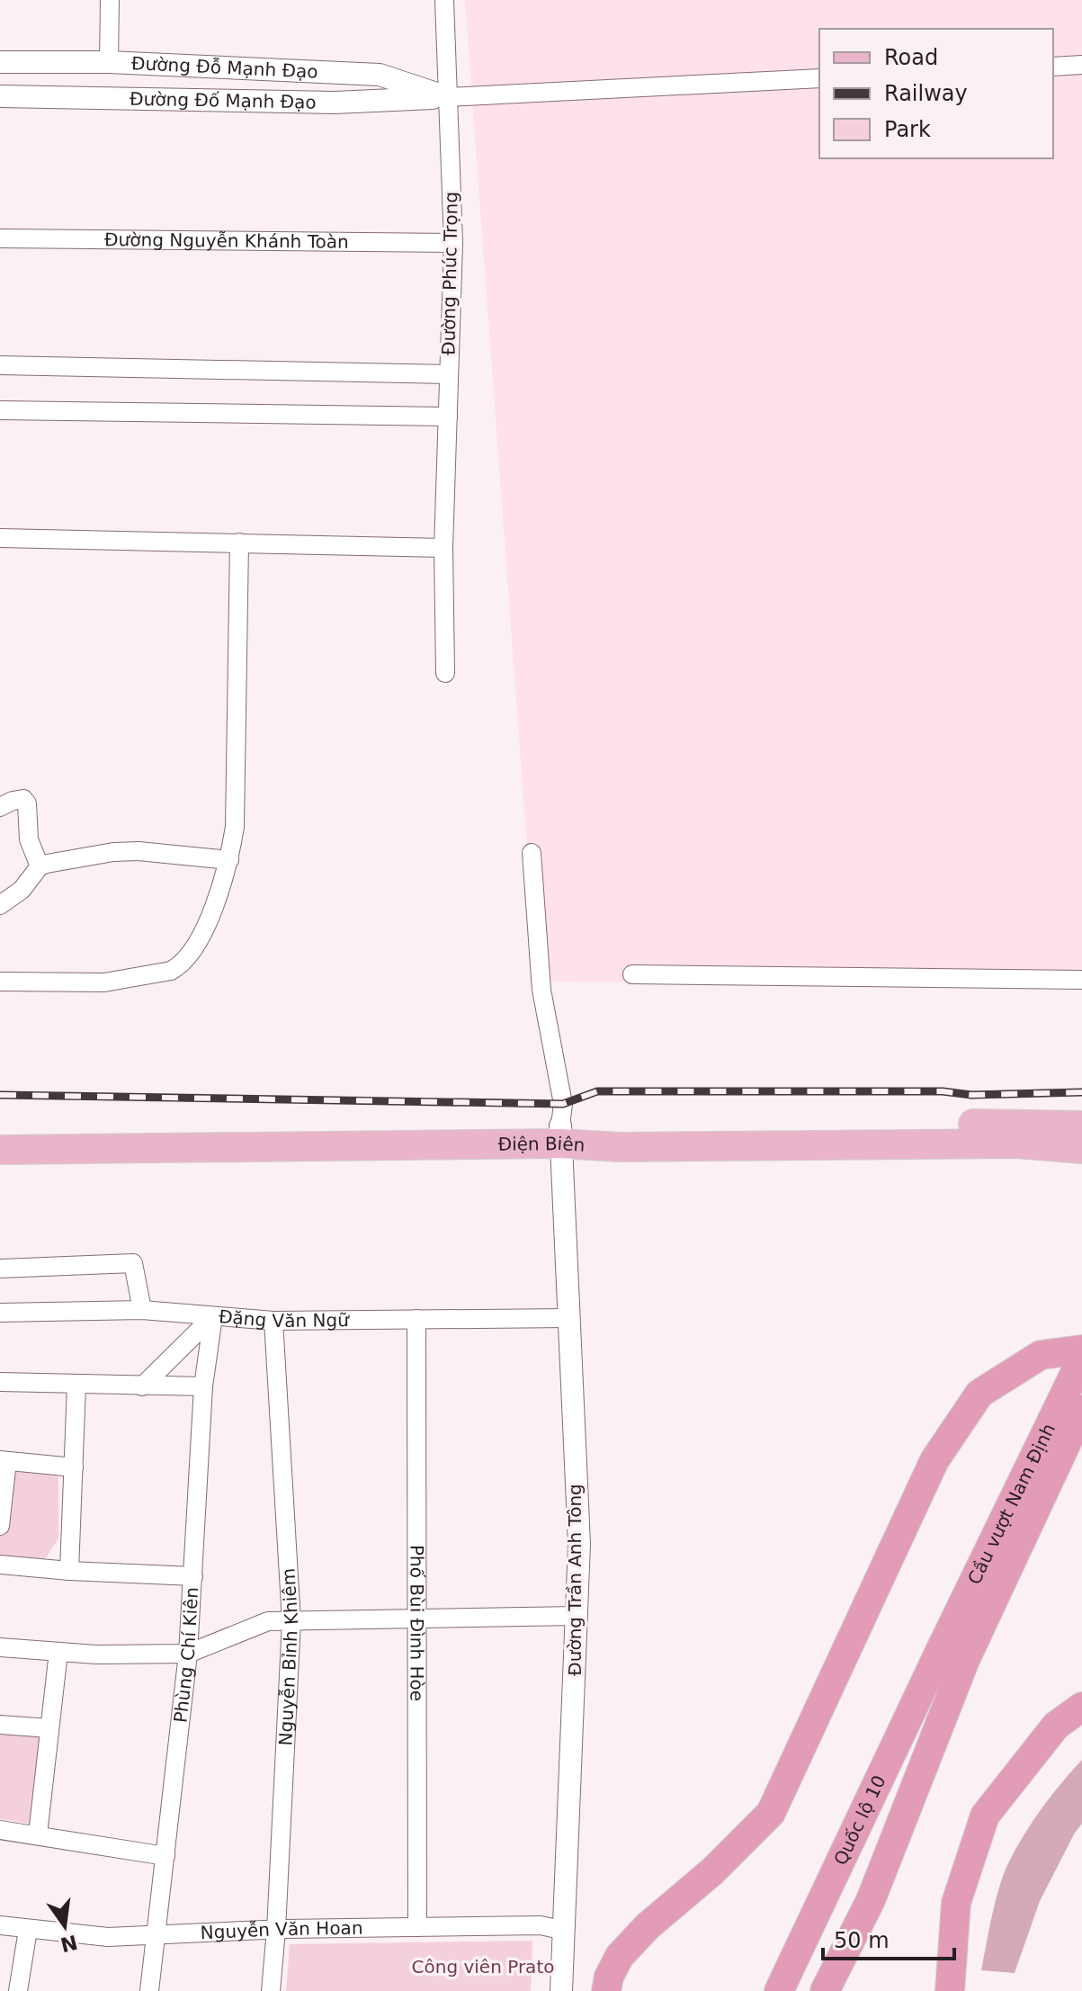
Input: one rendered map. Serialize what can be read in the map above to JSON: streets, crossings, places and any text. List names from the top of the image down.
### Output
{
  "streets": {
    "highway": ["Cầu vượt Nam Định", "Quốc lộ 10"],
    "main road": ["Điện Biên"],
    "street": [
      "Đường Đỗ Mạnh Đạo",
      "Đường Đố Mạnh Đạo",
      "Đường Nguyễn Khánh Toàn",
      "Đường Phúc Trọng",
      "Đặng Văn Ngữ",
      "Đường Trần Anh Tông",
      "Phố Bùi Đình Hòe",
      "Phùng Chí Kiên",
      "Nguyễn Bỉnh Khiêm",
      "Nguyễn Văn Hoan"
    ]
  },
  "crossings": [
    ["Đường Đỗ Mạnh Đạo", "Đường Đố Mạnh Đạo"],
    ["Đường Đỗ Mạnh Đạo", "Đường Phúc Trọng"],
    ["Đường Đố Mạnh Đạo", "Đường Phúc Trọng"],
    ["Đường Nguyễn Khánh Toàn", "Đường Phúc Trọng"],
    ["Điện Biên", "Đường Trần Anh Tông"],
    ["Đặng Văn Ngữ", "Đường Trần Anh Tông"],
    ["Đặng Văn Ngữ", "Phố Bùi Đình Hòe"],
    ["Đặng Văn Ngữ", "Phùng Chí Kiên"],
    ["Đặng Văn Ngữ", "Nguyễn Bỉnh Khiêm"],
    ["Cầu vượt Nam Định", "Quốc lộ 10"],
    ["Đường Trần Anh Tông", "Nguyễn Văn Hoan"],
    ["Phố Bùi Đình Hòe", "Nguyễn Văn Hoan"],
    ["Phùng Chí Kiên", "Nguyễn Văn Hoan"],
    ["Nguyễn Bỉnh Khiêm", "Nguyễn Văn Hoan"]
  ],
  "parks": ["Công viên Prato"],
  "legend": ["Road", "Railway", "Park"],
  "scale_bar": "50 m",
  "north": "bottom"
}
